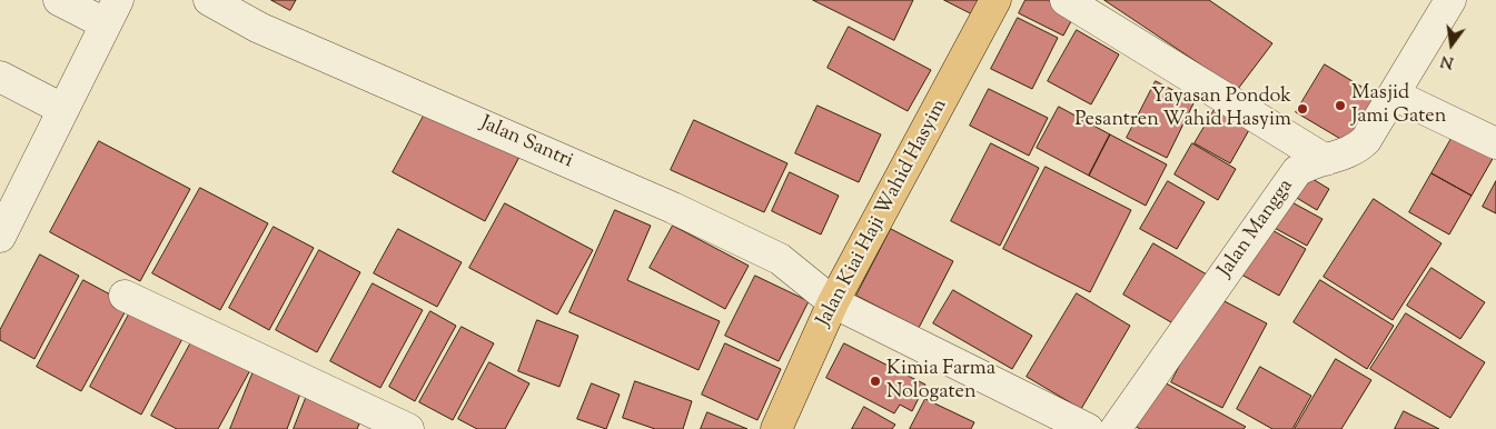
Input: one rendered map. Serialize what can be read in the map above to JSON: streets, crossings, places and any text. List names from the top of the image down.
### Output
{
  "streets": {
    "main road": ["Jalan Kiai Haji Wahid Hasyim"],
    "street": ["Jalan Santri", "Jalan Mangga"]
  },
  "crossings": [
    ["Jalan Santri", "Jalan Kiai Haji Wahid Hasyim"]
  ],
  "places": ["Masjid Jami Gaten", "Yayasan Pondok Pesantren Wahid Hasyim", "Kimia Farma Nologaten"],
  "north": "bottom"
}
